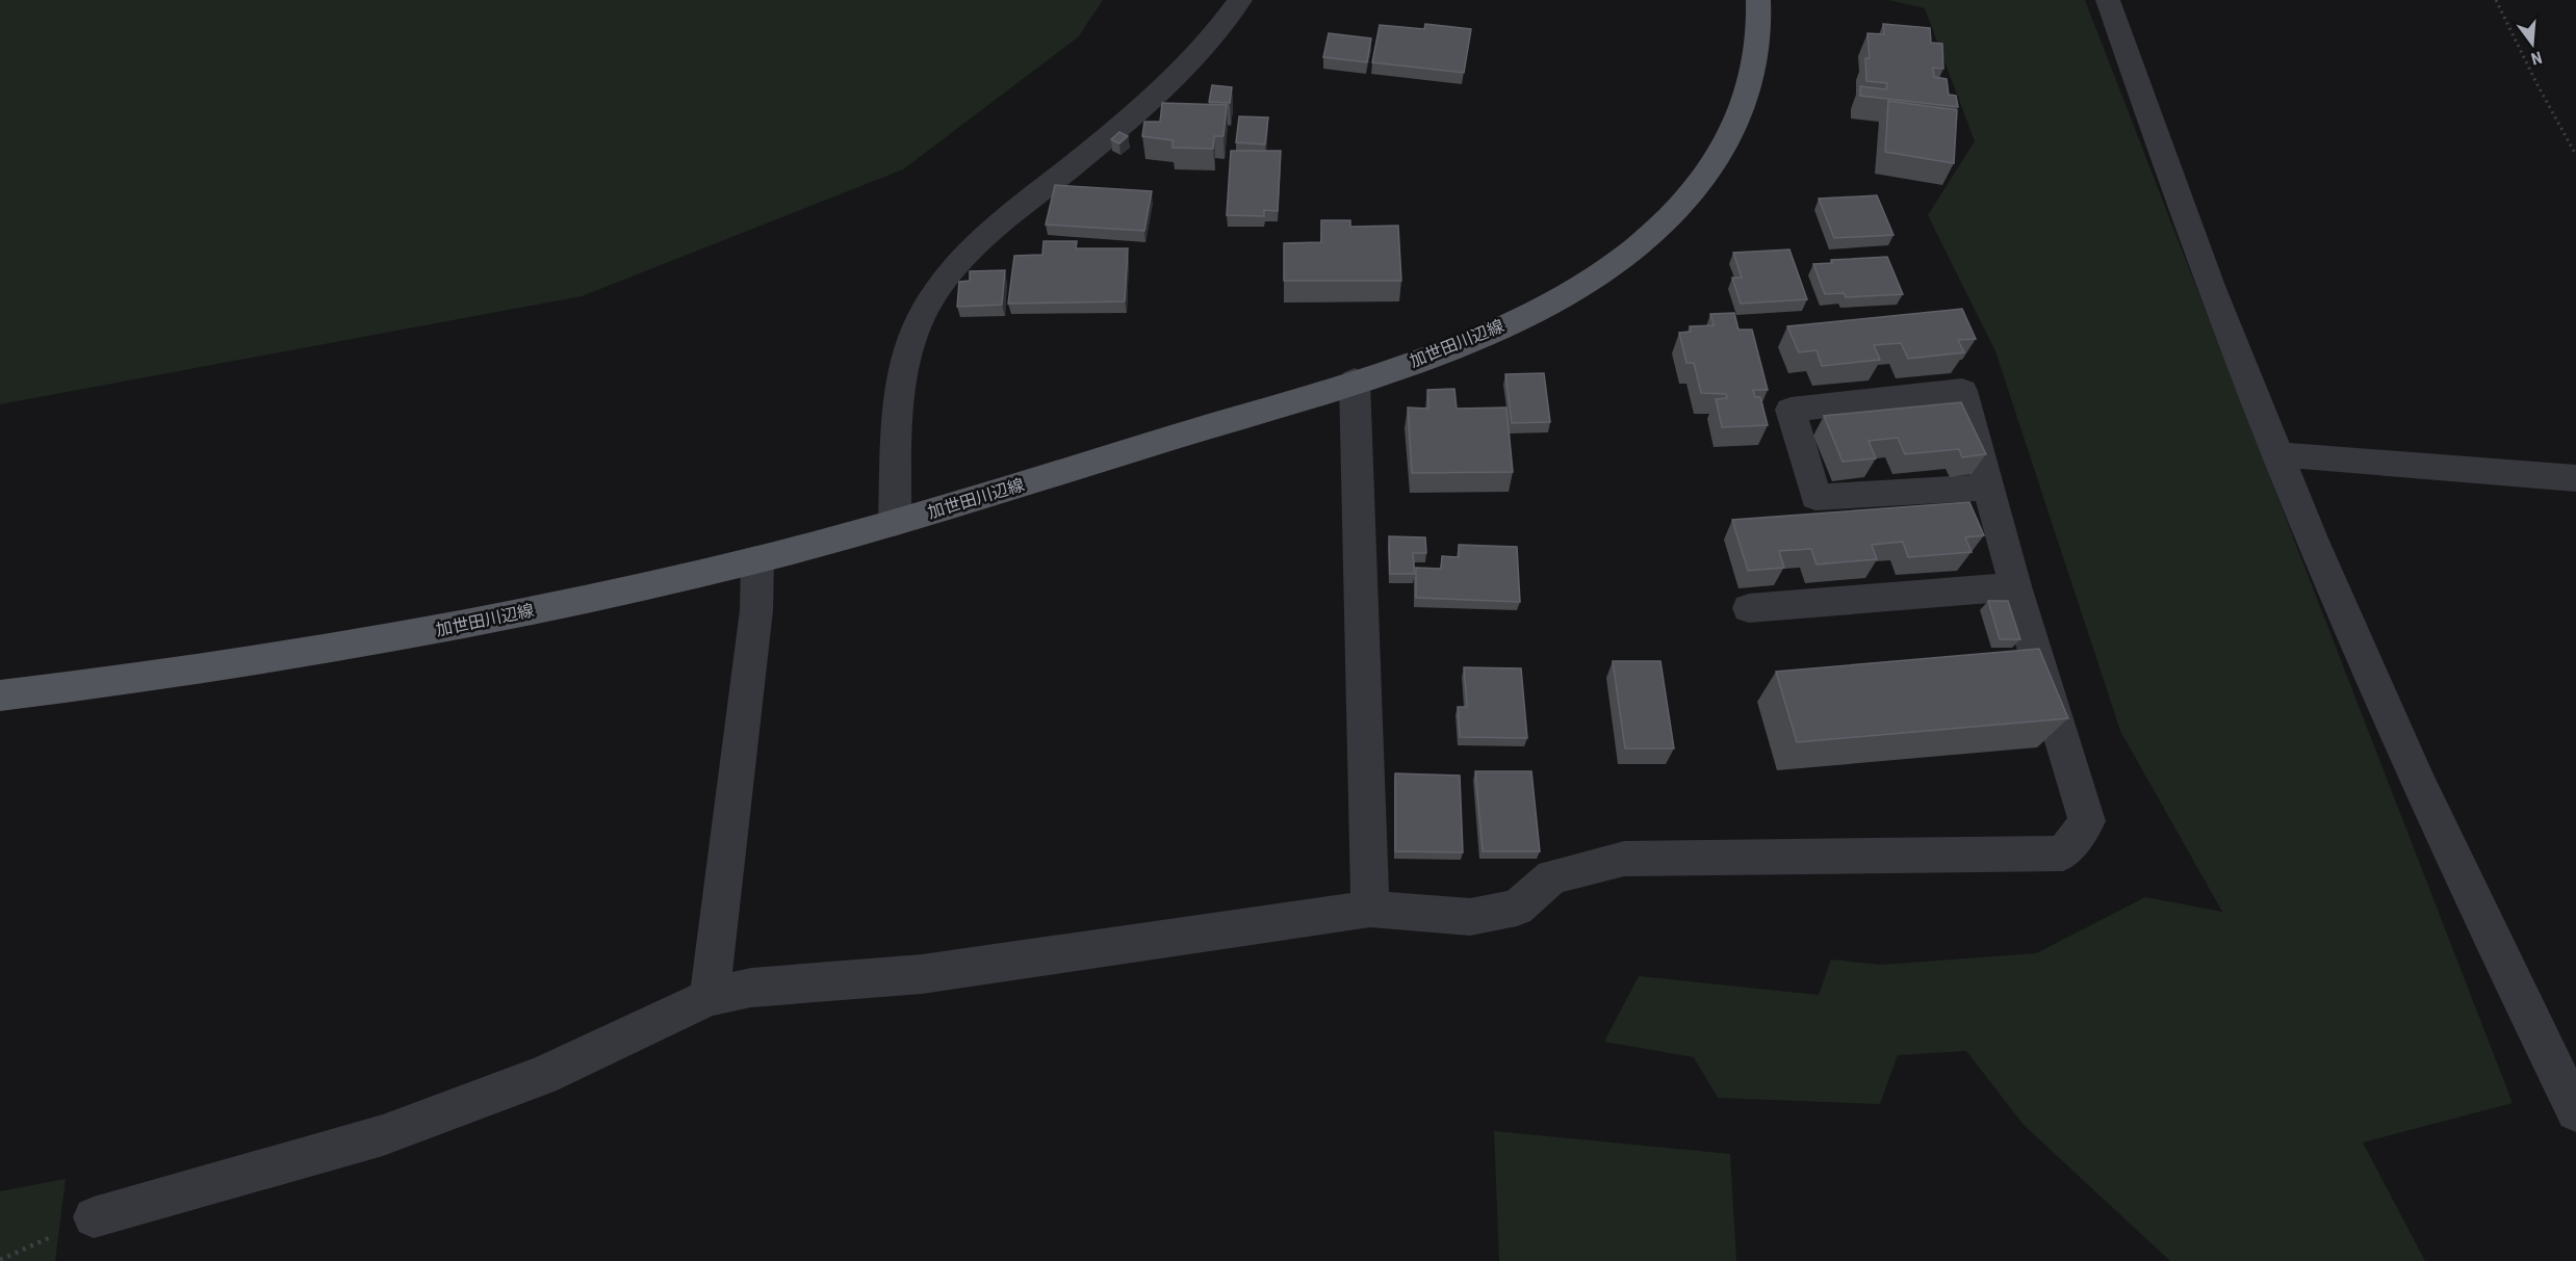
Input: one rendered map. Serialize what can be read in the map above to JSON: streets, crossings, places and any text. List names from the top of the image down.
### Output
{
  "streets": {
    "main road": ["加世田川辺線"]
  },
  "north": "bottom"
}
